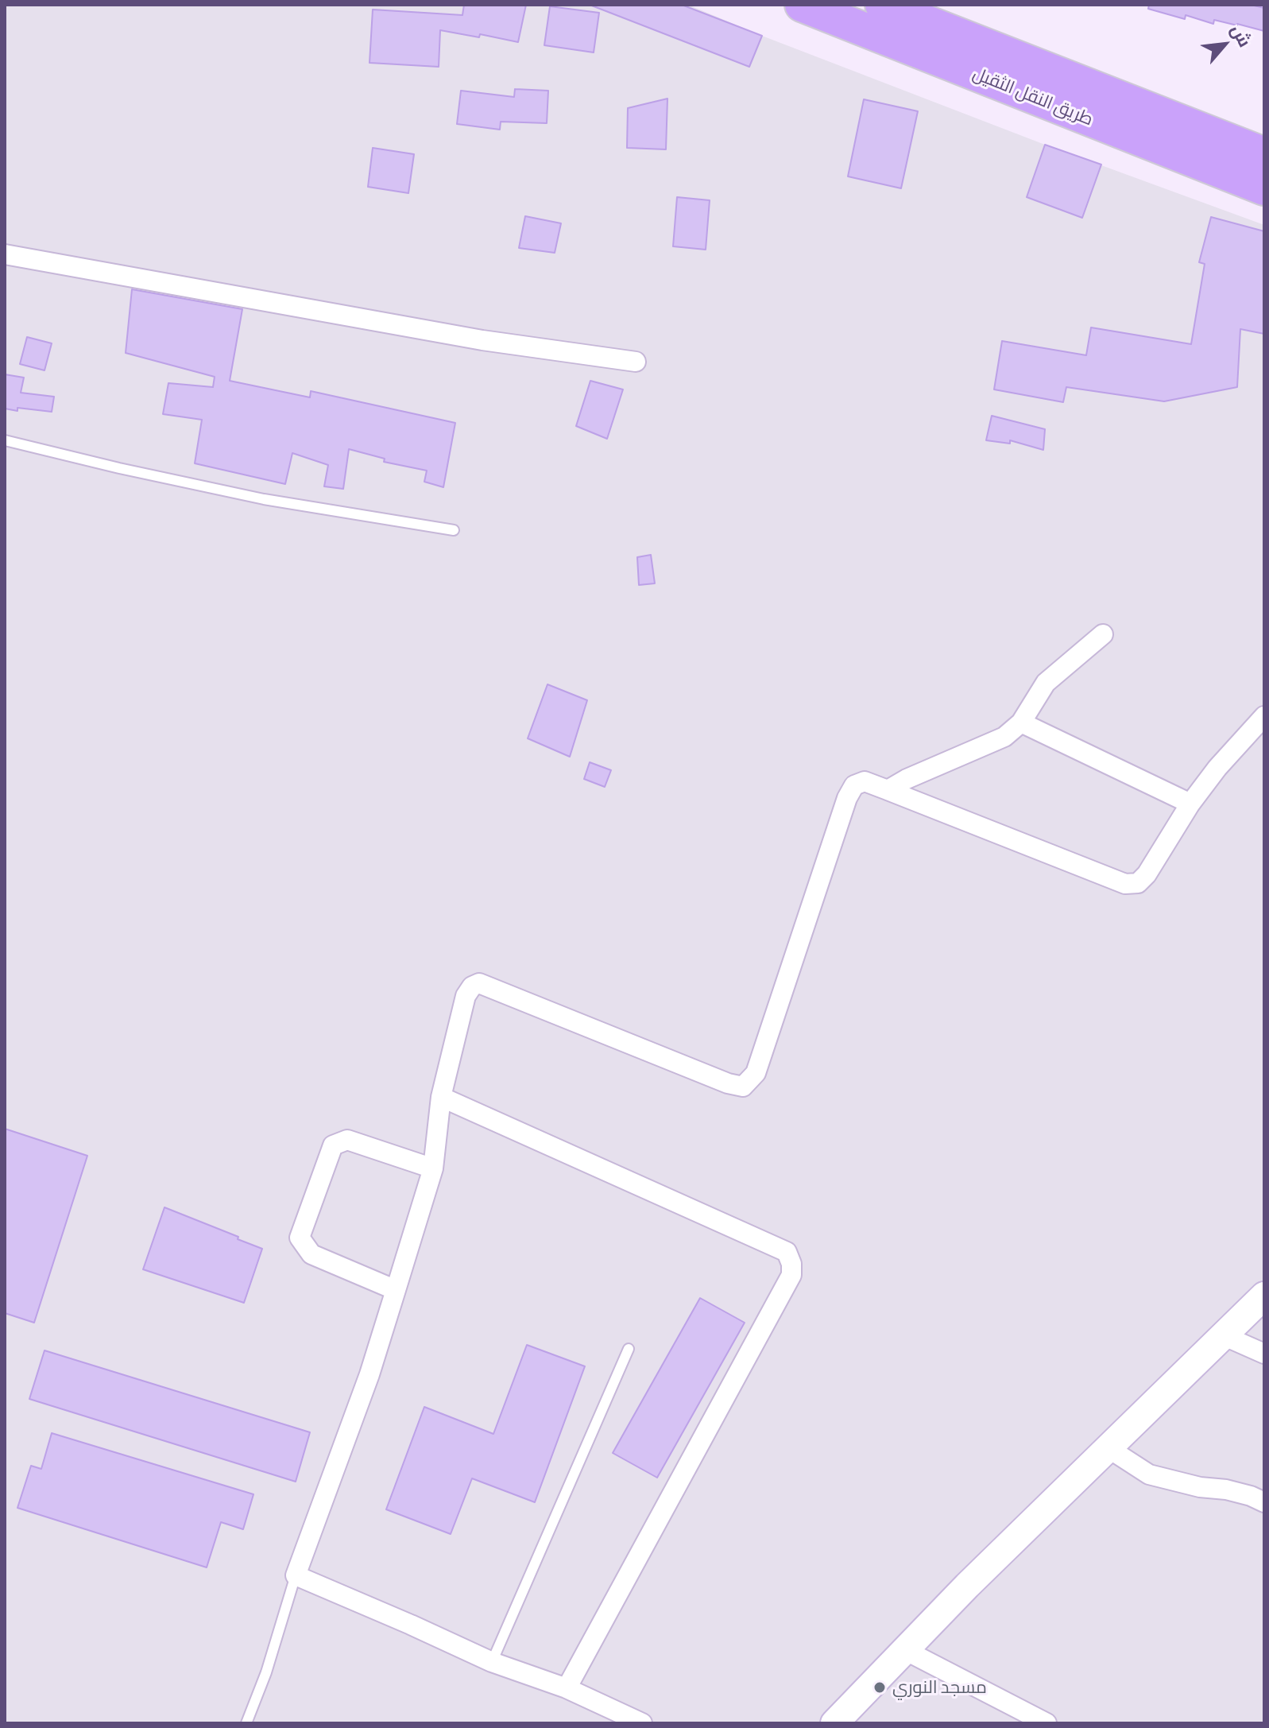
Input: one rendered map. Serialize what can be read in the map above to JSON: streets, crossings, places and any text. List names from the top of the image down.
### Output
{
  "streets": {
    "highway": ["طريق النقل الثقيل"]
  },
  "places": ["مسجد النوري"],
  "north": "top right"
}
